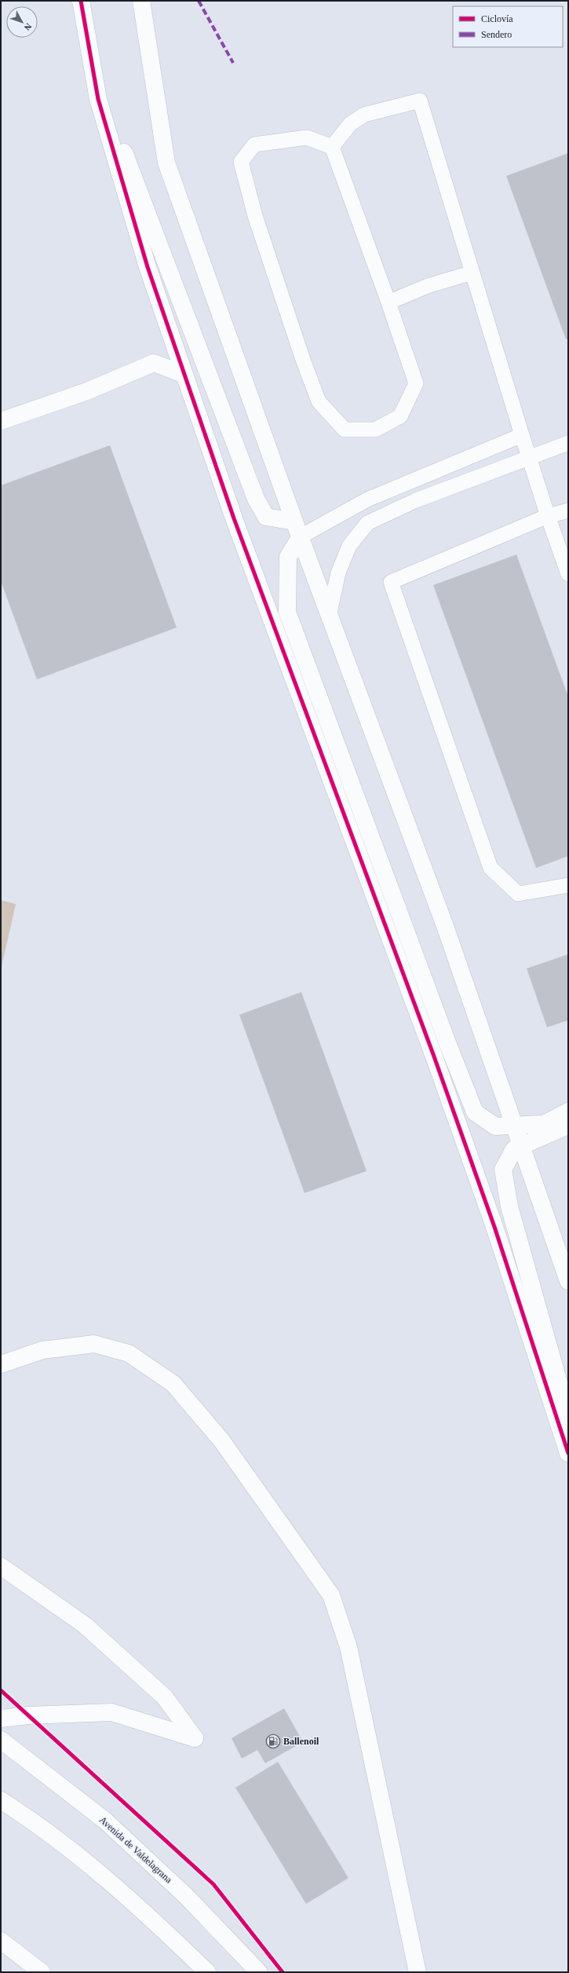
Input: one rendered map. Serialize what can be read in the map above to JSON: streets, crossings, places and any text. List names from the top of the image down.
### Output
{
  "streets": {
    "street": ["Avenida de Valdelagrana"]
  },
  "places": {
    "fuel station": ["Ballenoil"]
  },
  "legend": ["Ciclovía", "Sendero"],
  "north": "bottom right"
}
